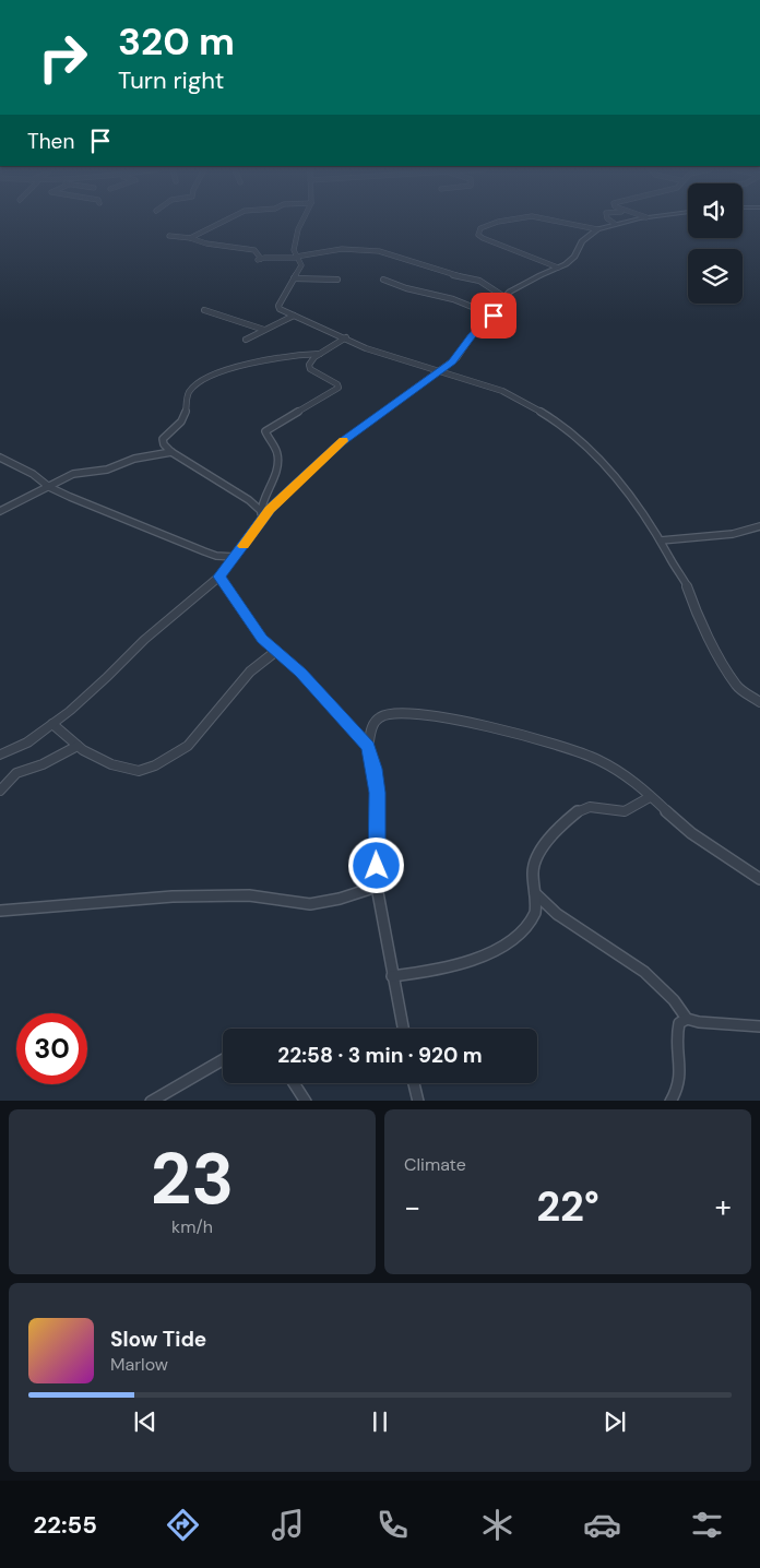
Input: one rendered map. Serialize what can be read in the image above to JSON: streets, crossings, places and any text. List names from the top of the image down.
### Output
{
  "page": {
    "turn": ["320 m", "Turn right"],
    "then": "Then",
    "limit": "30",
    "trip": "22:58 · 3 min · 920 m",
    "tile": [
      ["23", "km/h"],
      "Climate"
    ],
    "heat": ["−", "22°", "+"],
    "song": ["Slow Tide", "Marlow"],
    "tabs": "22:55"
  }
}
